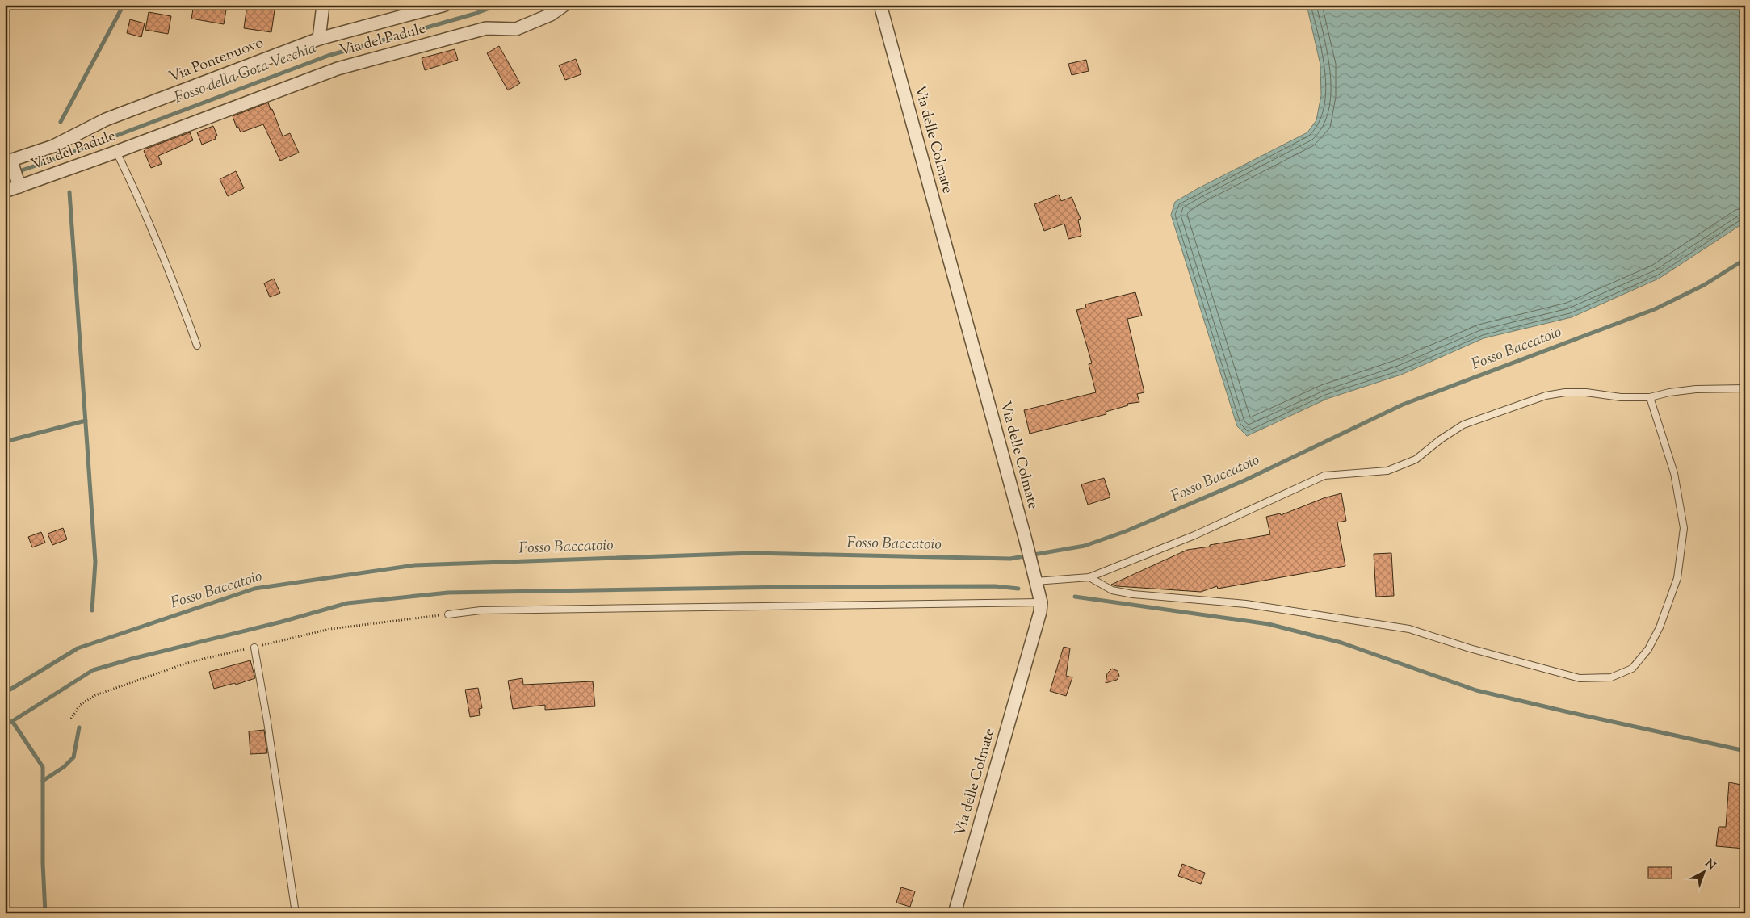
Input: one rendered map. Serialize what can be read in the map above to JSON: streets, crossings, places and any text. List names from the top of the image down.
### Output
{
  "streets": {
    "street": ["Via del Padule", "Via Pontenuovo", "Via delle Colmate"]
  },
  "water": ["Fosso della Gota Vecchia", "Fosso Baccatoio"],
  "north": "top right"
}
